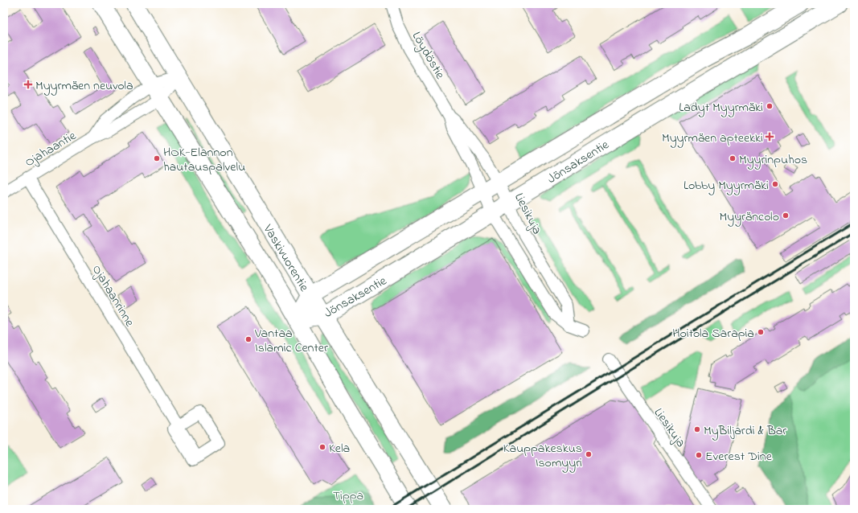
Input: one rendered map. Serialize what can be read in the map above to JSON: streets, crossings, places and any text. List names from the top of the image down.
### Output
{
  "streets": {
    "main road": ["Jönsaksentie", "Vaskivuorentie"],
    "street": [
      "Löydöstie",
      "Ojahaantie",
      "Liesikuja",
      "Ojahaanrinne"
    ]
  },
  "crossings": [
    ["Löydöstie", "Jönsaksentie"],
    ["Löydöstie", "Liesikuja"],
    ["Ojahaantie", "Vaskivuorentie"],
    ["Ojahaantie", "Ojahaanrinne"],
    ["Jönsaksentie", "Liesikuja"],
    ["Jönsaksentie", "Vaskivuorentie"]
  ],
  "parks": ["Tippa"],
  "places": {
    "health": ["Myyrmäen neuvola", "Myyrmäen apteekki"],
    "other": [
      "Ladyt Myyrmäki",
      "HOK-Elannon hautauspalvelu",
      "Myyrinpuhos",
      "Lobby Myyrmäki",
      "Myyräncolo",
      "Hoitola Sarapia",
      "Vantaa Islamic Center",
      "MyBiljardi & Bar",
      "Kela",
      "Kauppakeskus Isomyyri",
      "Everest Dine"
    ]
  }
}
